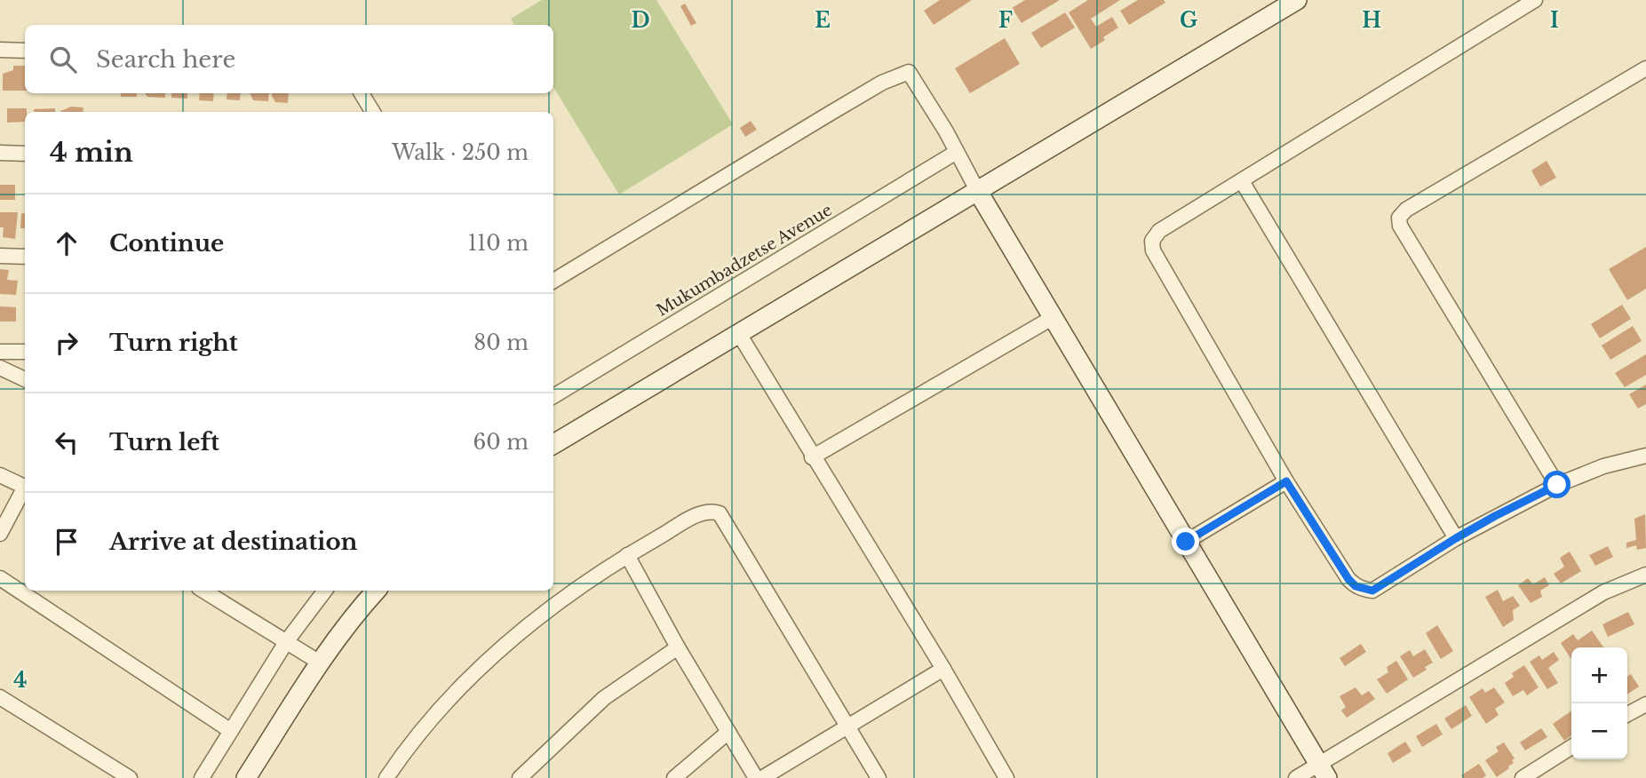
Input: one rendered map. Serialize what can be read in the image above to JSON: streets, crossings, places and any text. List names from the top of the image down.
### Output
{
  "streets": {
    "street": ["Mukumbadzetse Avenue"]
  },
  "page": {
    "search": "Search here",
    "heading": ["4 min", "Walk · 250 m"],
    "list": [
      ["Continue", "110 m"],
      ["Turn right", "80 m"],
      ["Turn left", "60 m"],
      "Arrive at destination"
    ],
    "map_buttons": ["+", "−"]
  },
  "grid": {
    "columns": [
      "D",
      "E",
      "F",
      "G",
      "H",
      "I"
    ],
    "rows": ["4"]
  }
}
